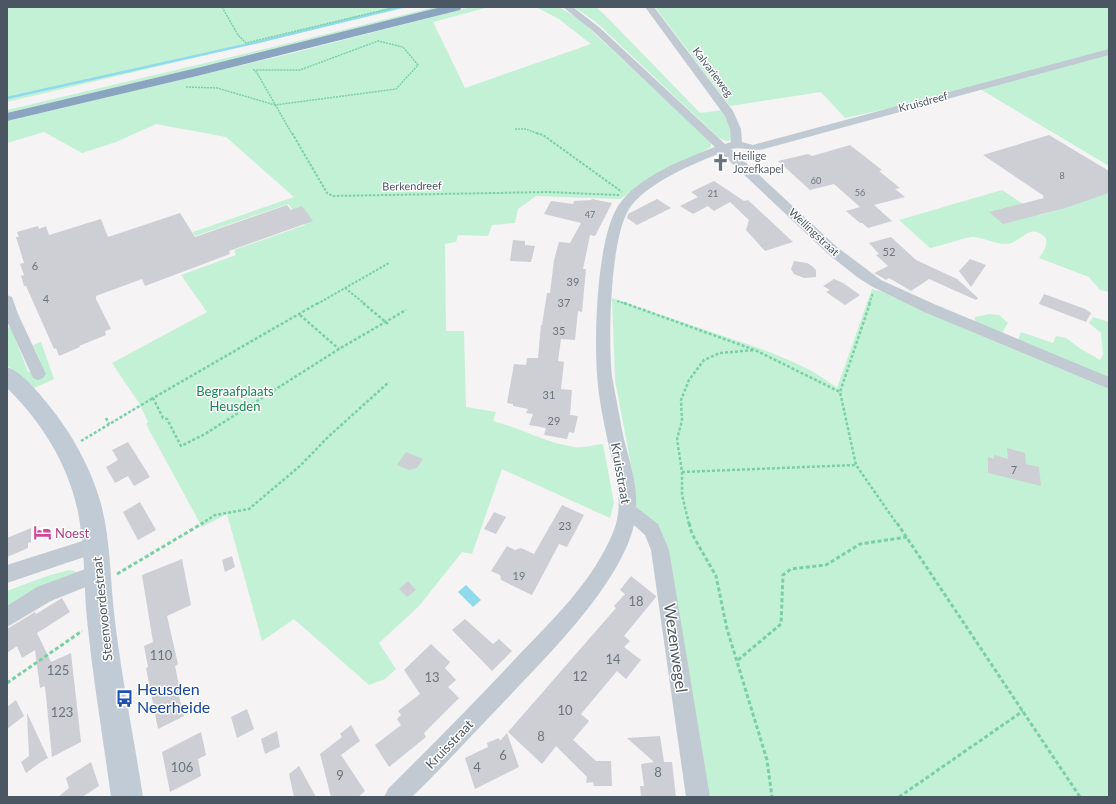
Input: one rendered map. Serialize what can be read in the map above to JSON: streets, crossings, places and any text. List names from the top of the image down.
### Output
{
  "streets": {
    "street": [
      "Kalvarieweg",
      "Kruisdreef",
      "Wellingstraat",
      "Kruisstraat",
      "Steenvoordestraat",
      "Wezenwegel"
    ],
    "path": ["Berkendreef"]
  },
  "crossings": [
    ["Kalvarieweg", "Kruisdreef"],
    ["Kalvarieweg", "Wellingstraat"],
    ["Kalvarieweg", "Kruisstraat"],
    ["Kruisdreef", "Wellingstraat"],
    ["Kruisdreef", "Kruisstraat"],
    ["Berkendreef", "Kruisstraat"],
    ["Wellingstraat", "Kruisstraat"],
    ["Kruisstraat", "Wezenwegel"]
  ],
  "parks": ["Begraafplaats Heusden"],
  "places": {
    "church": ["Heilige Jozefkapel"],
    "hotel": ["Noest"],
    "bus stop": ["Heusden Neerheide"]
  },
  "house_numbers": [
    "8",
    "60",
    "56",
    "21",
    "47",
    "52",
    "6",
    "39",
    "4",
    "37",
    "35",
    "31",
    "29",
    "7",
    "23",
    "19",
    "18",
    "110",
    "14",
    "125",
    "12",
    "13",
    "10",
    "123",
    "8",
    "6",
    "106",
    "4",
    "8",
    "9"
  ]
}
